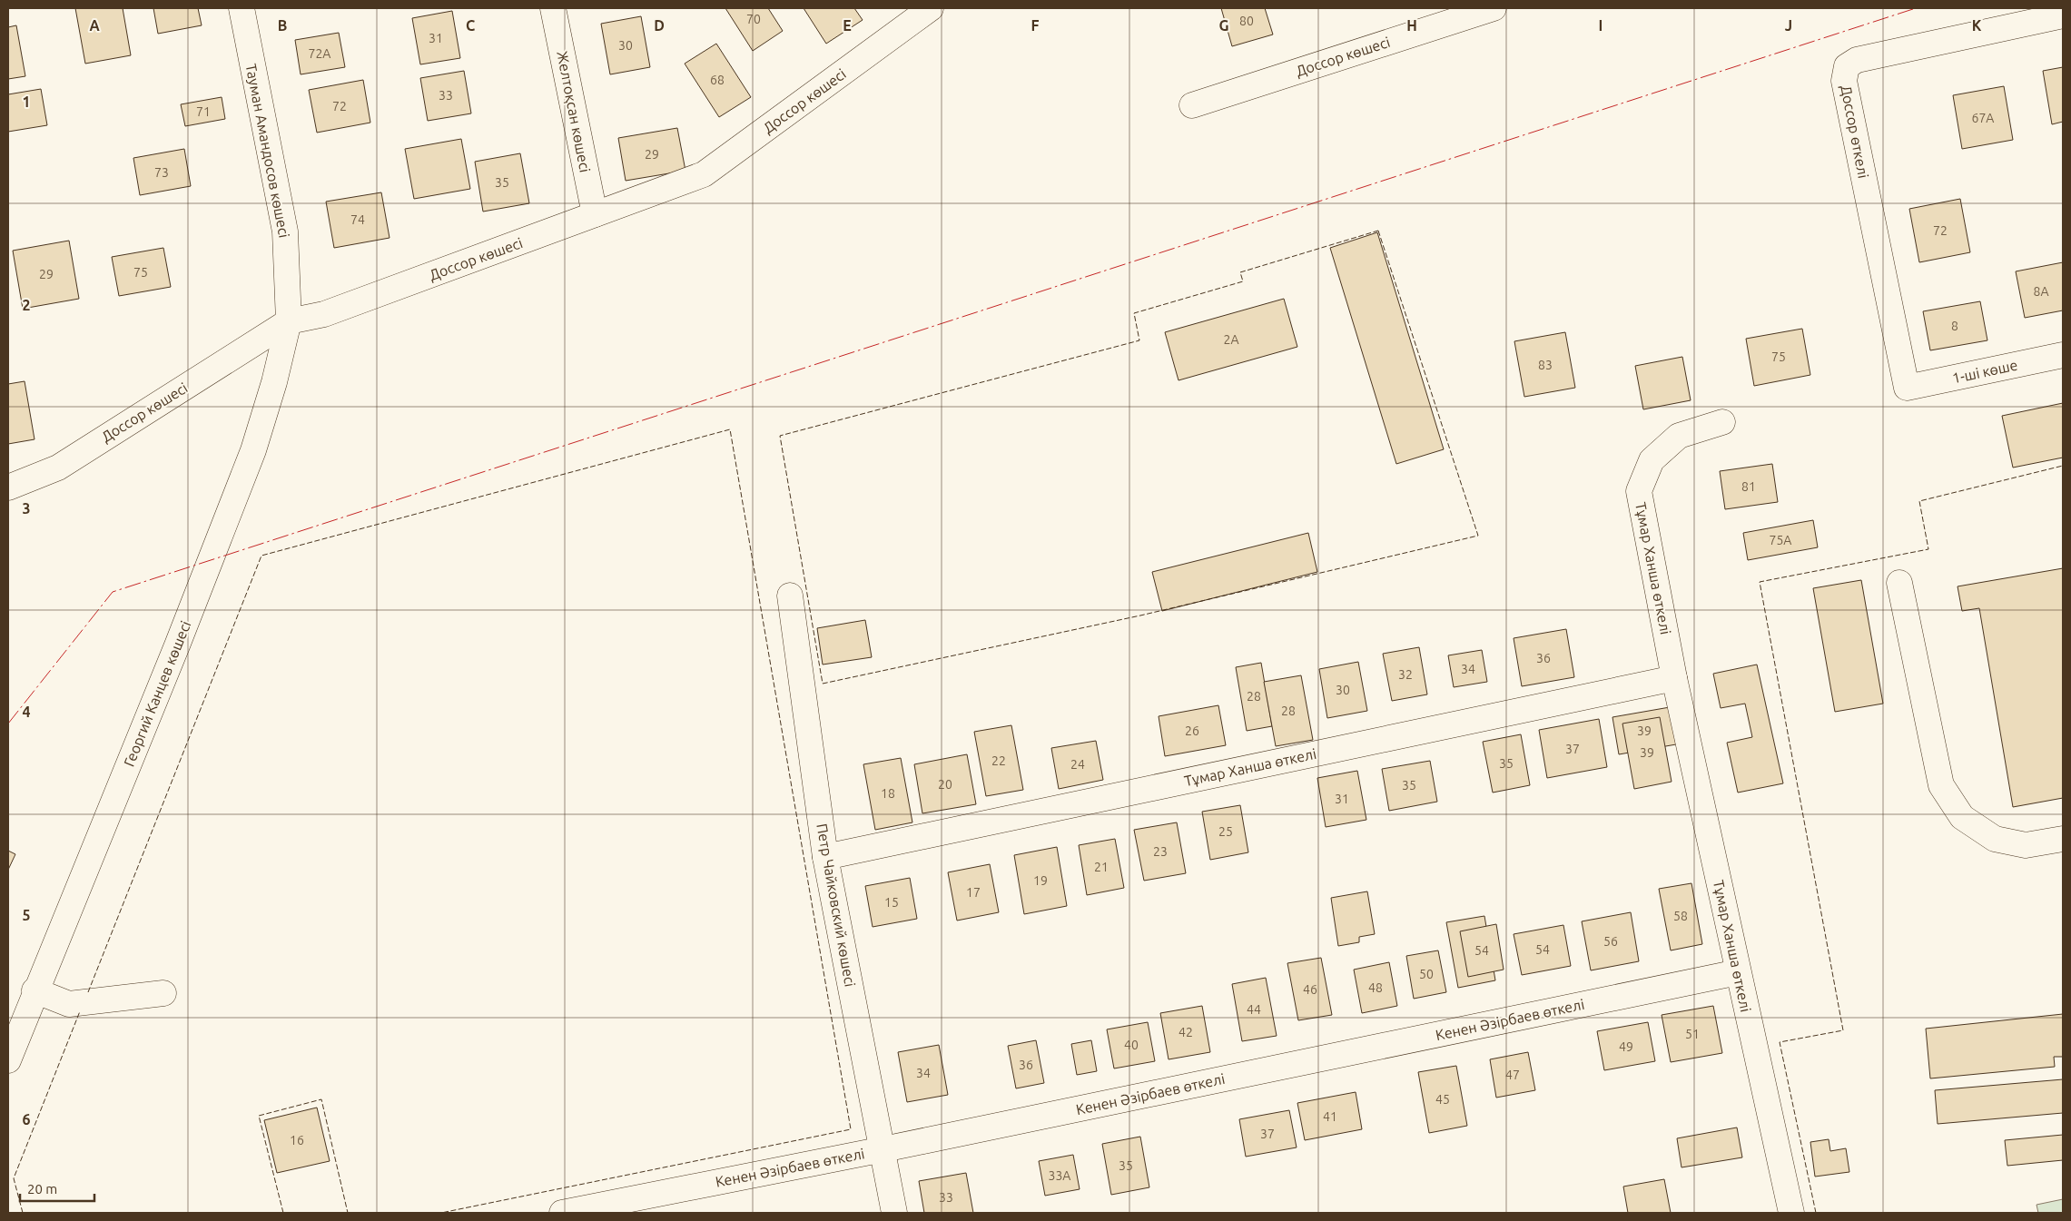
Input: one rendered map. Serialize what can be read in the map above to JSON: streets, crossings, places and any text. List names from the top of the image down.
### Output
{
  "streets": {
    "street": [
      "Доссор көшесі",
      "Желтоқсан көшесі",
      "Доссор өткелі",
      "Тауман Амандосов көшесі",
      "1-ші көше",
      "Тұмар Ханша өткелі",
      "Георгий Канцев көшесі",
      "Петр Чайковский көшесі",
      "Кенен Әзірбаев өткелі"
    ]
  },
  "crossings": [
    ["Доссор көшесі", "Желтоқсан көшесі"],
    ["Доссор көшесі", "Тауман Амандосов көшесі"],
    ["Доссор көшесі", "Георгий Канцев көшесі"],
    ["Доссор өткелі", "1-ші көше"],
    ["Тауман Амандосов көшесі", "Георгий Канцев көшесі"],
    ["Тұмар Ханша өткелі", "Петр Чайковский көшесі"],
    ["Тұмар Ханша өткелі", "Кенен Әзірбаев өткелі"],
    ["Петр Чайковский көшесі", "Кенен Әзірбаев өткелі"]
  ],
  "house_numbers": [
    "70",
    "80",
    "31",
    "30",
    "72А",
    "68",
    "33",
    "72",
    "71",
    "67А",
    "29",
    "73",
    "35",
    "74",
    "72",
    "75",
    "29",
    "8А",
    "8",
    "2А",
    "75",
    "83",
    "81",
    "75А",
    "36",
    "34",
    "32",
    "30",
    "28",
    "28",
    "26",
    "39",
    "37",
    "39",
    "22",
    "35",
    "24",
    "20",
    "35",
    "18",
    "31",
    "25",
    "23",
    "21",
    "19",
    "17",
    "15",
    "58",
    "56",
    "54",
    "54",
    "50",
    "48",
    "46",
    "44",
    "42",
    "51",
    "40",
    "49",
    "36",
    "34",
    "47",
    "45",
    "41",
    "37",
    "16",
    "35",
    "33А",
    "33"
  ],
  "scale_bar": "20 m",
  "grid": {
    "columns": [
      "A",
      "B",
      "C",
      "D",
      "E",
      "F",
      "G",
      "H",
      "I",
      "J",
      "K"
    ],
    "rows": [
      "1",
      "2",
      "3",
      "4",
      "5",
      "6"
    ]
  }
}
